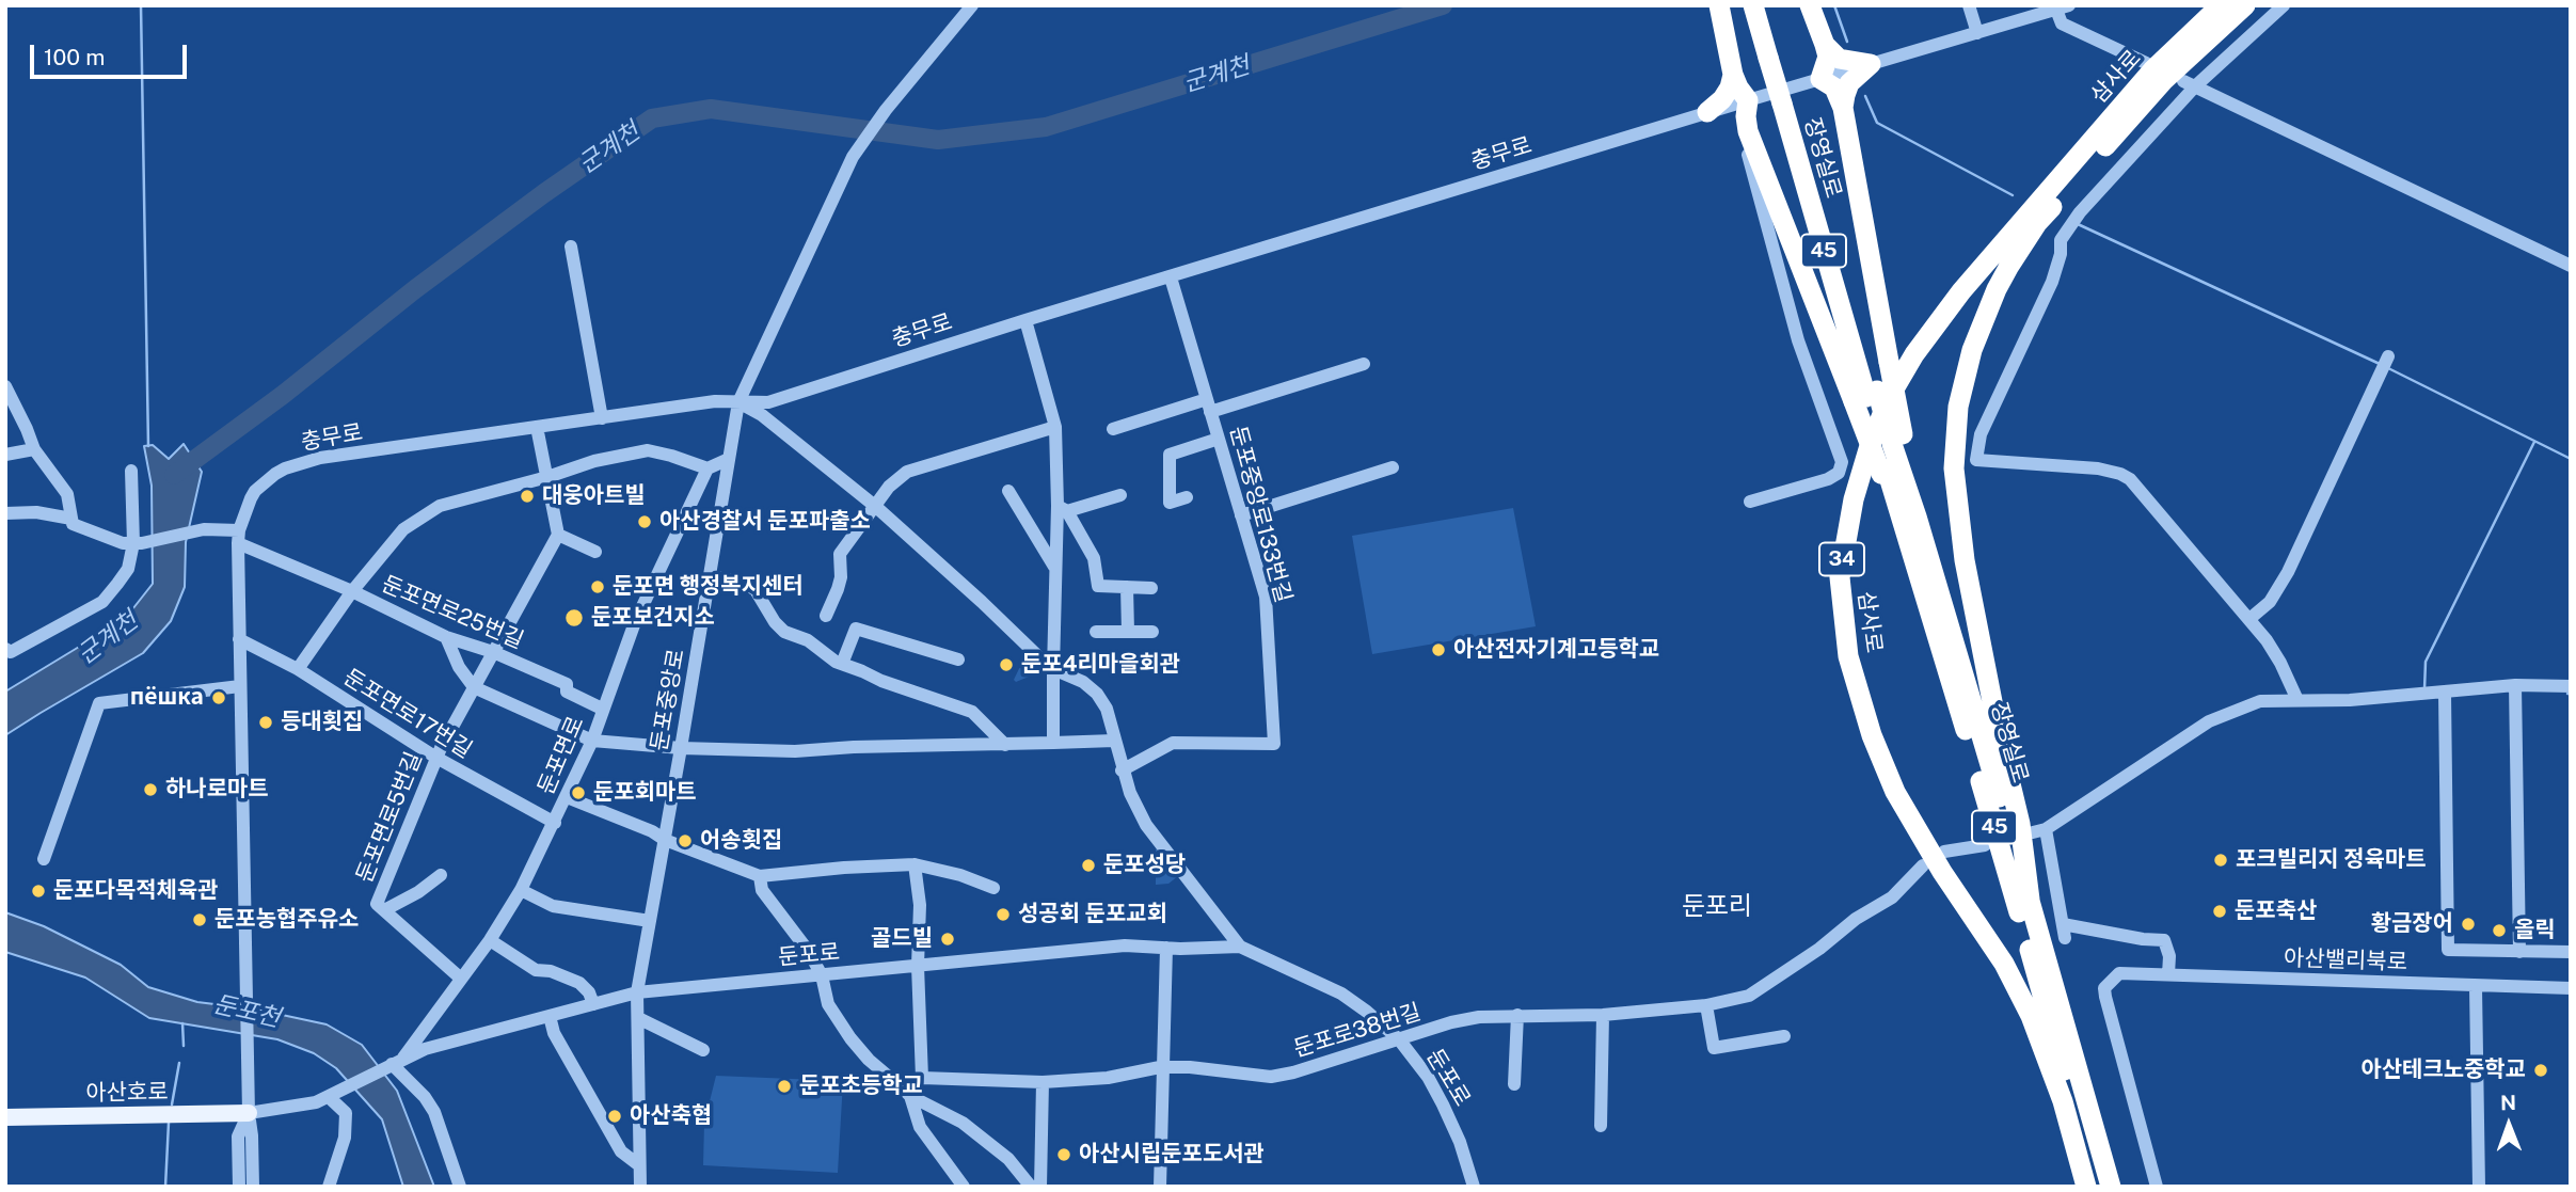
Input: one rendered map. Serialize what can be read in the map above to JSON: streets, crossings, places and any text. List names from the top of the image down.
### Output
{
  "streets": {
    "highway": [
      "삼사로",
      "장영실로",
      "45",
      "34"
    ],
    "main road": ["아산호로"],
    "street": [
      "충무로",
      "둔포중앙로133번길",
      "둔포면로25번길",
      "둔포중앙로",
      "둔포면로17번길",
      "둔포면로",
      "둔포면로5번길",
      "둔포로",
      "아산밸리북로",
      "둔포로38번길"
    ]
  },
  "crossings": [
    ["삼사로", "장영실로"],
    ["충무로", "둔포중앙로133번길"],
    ["충무로", "둔포면로25번길"],
    ["충무로", "둔포중앙로"],
    ["충무로", "둔포면로17번길"],
    ["충무로", "둔포로"],
    ["충무로", "아산호로"],
    ["장영실로", "45"],
    ["둔포중앙로133번길", "둔포로"],
    ["둔포면로25번길", "둔포면로"],
    ["둔포면로25번길", "둔포면로5번길"],
    ["둔포중앙로", "둔포로"],
    ["둔포면로17번길", "둔포면로"],
    ["둔포면로17번길", "둔포면로5번길"],
    ["둔포면로", "둔포면로5번길"],
    ["둔포면로", "둔포로"],
    ["둔포로", "둔포로38번길"],
    ["둔포로", "아산호로"]
  ],
  "districts": ["둔포리"],
  "water": ["군계천", "둔포천"],
  "places": [
    "대웅아트빌",
    "아산경찰서 둔포파출소",
    "둔포면 행정복지센터",
    "둔포보건지소",
    "아산전자기계고등학교",
    "둔포4리마을회관",
    "пёшка",
    "등대횟집",
    "하나로마트",
    "둔포회마트",
    "어송횟집",
    "포크빌리지 정육마트",
    "둔포성당",
    "둔포다목적체육관",
    "둔포축산",
    "성공회 둔포교회",
    "둔포농협주유소",
    "황금장어",
    "올릭",
    "골드빌",
    "아산테크노중학교",
    "둔포초등학교",
    "아산축협",
    "아산시립둔포도서관"
  ],
  "scale_bar": "100 m",
  "north": "top"
}
